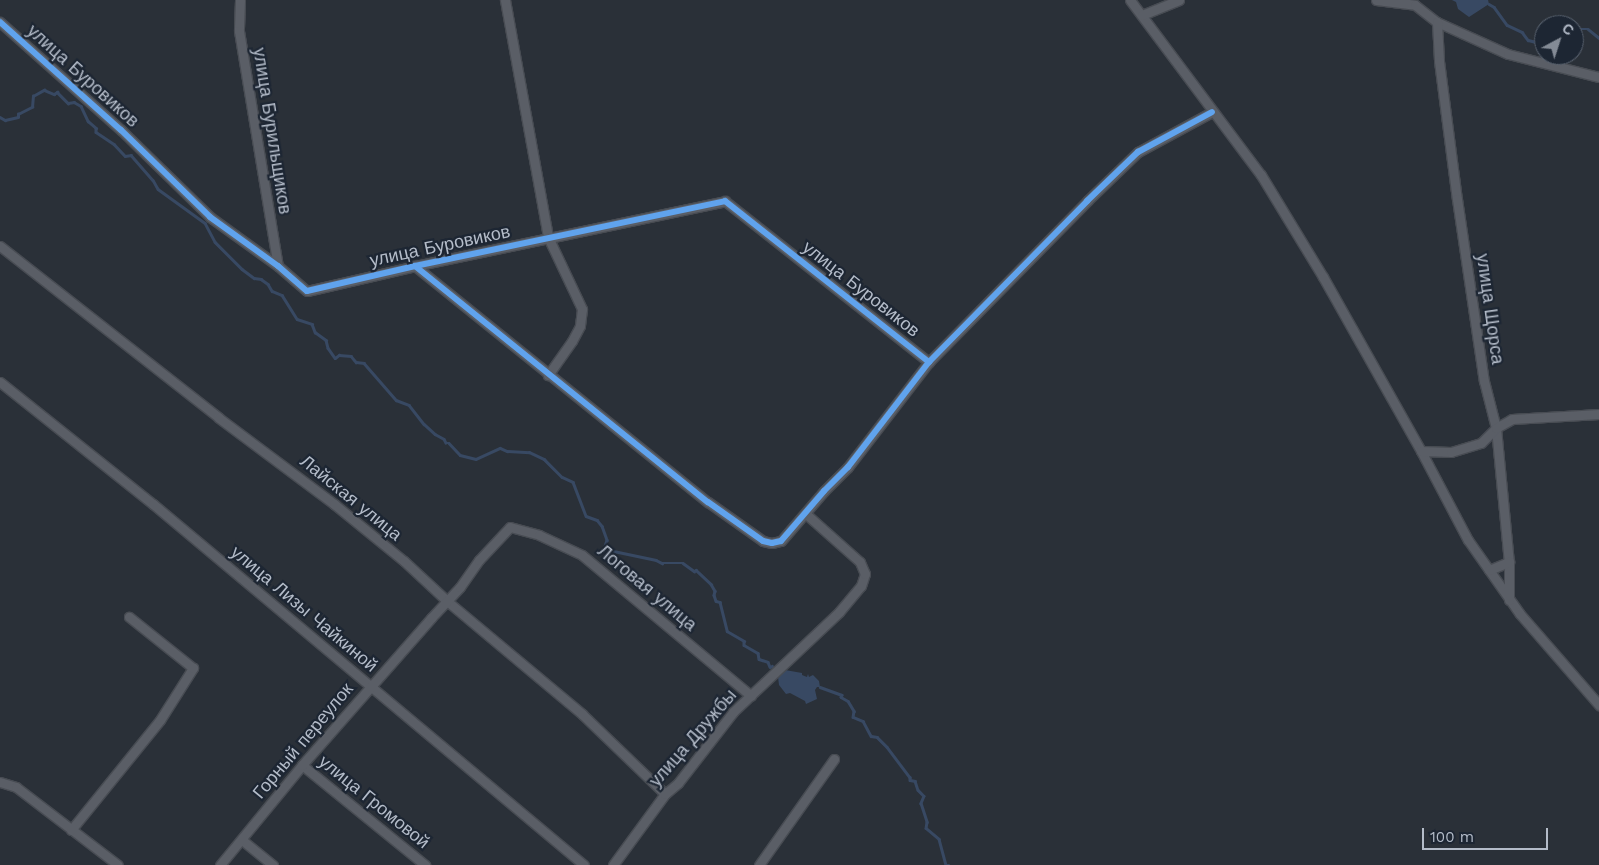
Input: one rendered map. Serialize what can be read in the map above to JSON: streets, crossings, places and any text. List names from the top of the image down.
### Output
{
  "streets": {
    "street": [
      "улица Буровиков",
      "улица Бурильщиков",
      "улица Щорса",
      "Лайская улица",
      "Логовая улица",
      "улица Лизы Чайкиной",
      "улица Дружбы",
      "Горный переулок",
      "улица Громовой"
    ]
  },
  "crossings": [
    ["улица Буровиков", "улица Бурильщиков"],
    ["Лайская улица", "улица Дружбы"],
    ["Лайская улица", "Горный переулок"],
    ["Логовая улица", "улица Дружбы"],
    ["Логовая улица", "Горный переулок"],
    ["улица Лизы Чайкиной", "Горный переулок"],
    ["Горный переулок", "улица Громовой"]
  ],
  "scale_bar": "100 m",
  "north": "top right"
}
